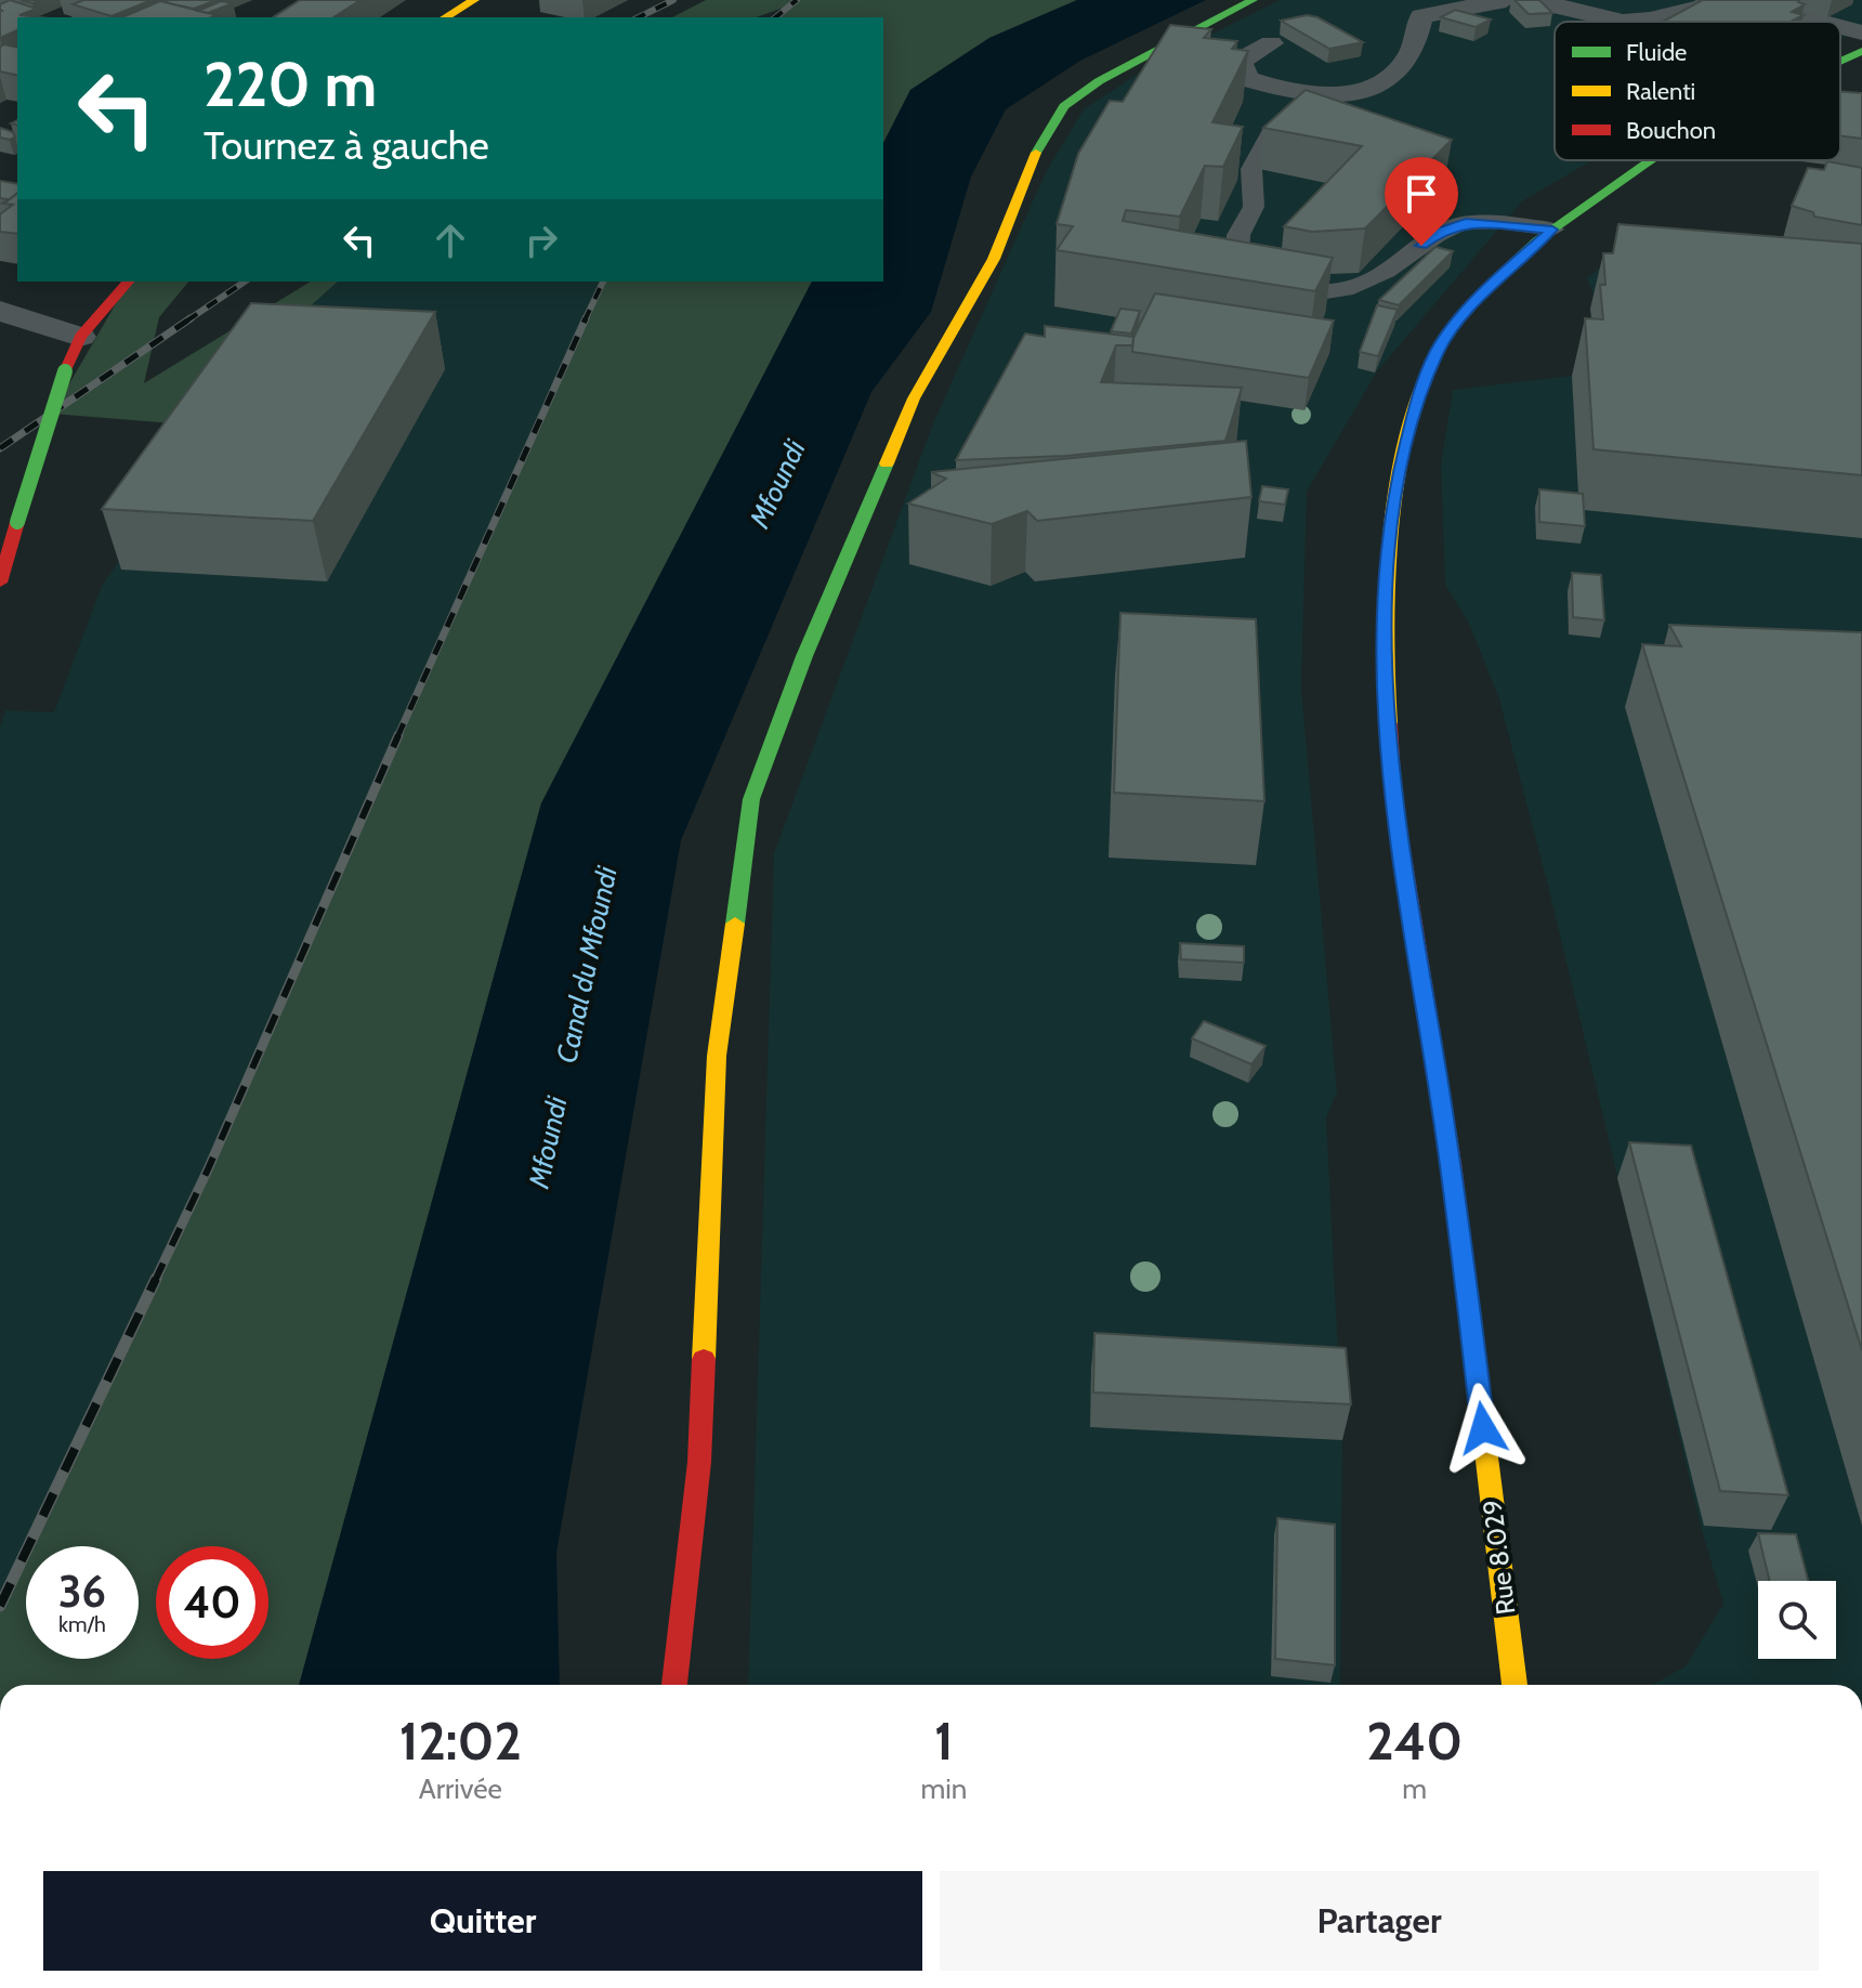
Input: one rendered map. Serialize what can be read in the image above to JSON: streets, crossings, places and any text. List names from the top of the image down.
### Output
{
  "streets": {
    "main road": ["Rue 8.029"]
  },
  "water": ["Mfoundi", "Canal du Mfoundi"],
  "legend": ["Fluide", "Ralenti", "Bouchon"],
  "page": {
    "turn": ["220 m", "Tournez à gauche"],
    "speed": "36 km/h",
    "limit": "40",
    "eta": [
      "12:02",
      "Arrivée",
      "1",
      "min",
      "240",
      "m"
    ],
    "buttons": ["Quitter", "Partager"]
  }
}
